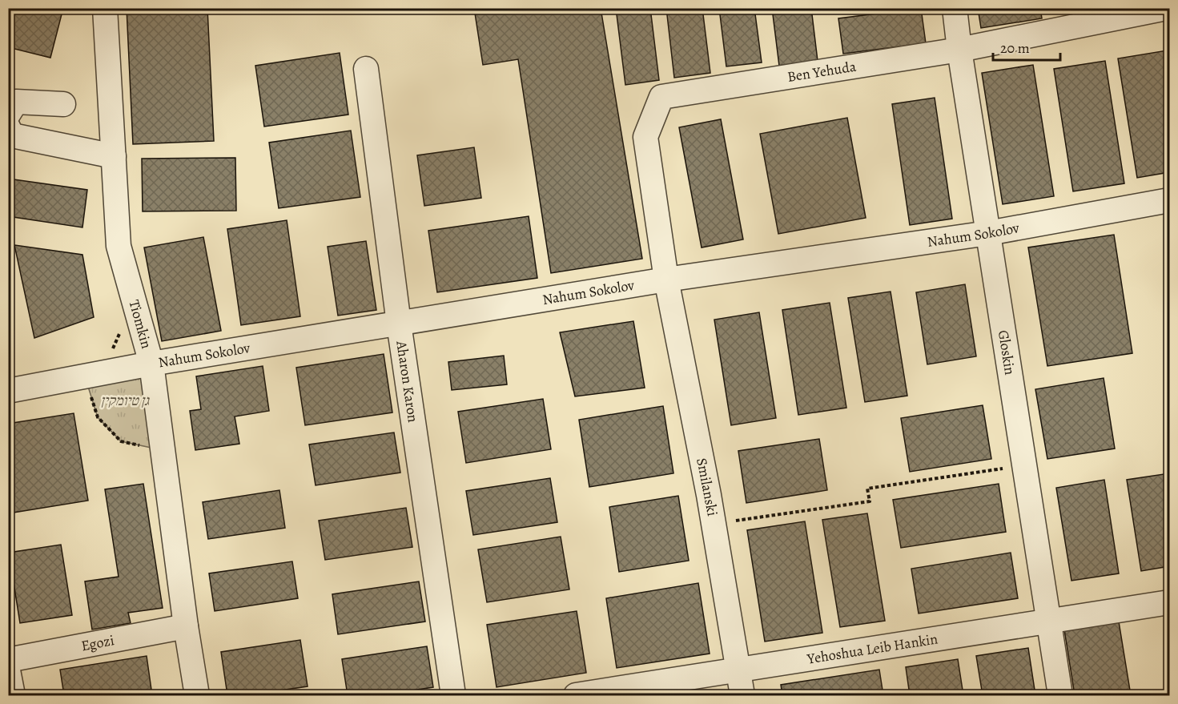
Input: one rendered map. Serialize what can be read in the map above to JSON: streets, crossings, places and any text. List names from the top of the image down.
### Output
{
  "streets": {
    "street": [
      "Ben Yehuda",
      "Nahum Sokolov",
      "Tiomkin",
      "Gloskin",
      "Aharon Karon",
      "Smilanski",
      "Egozi",
      "Yehoshua Leib Hankin"
    ]
  },
  "crossings": [
    ["Ben Yehuda", "Nahum Sokolov"],
    ["Ben Yehuda", "Gloskin"],
    ["Ben Yehuda", "Smilanski"],
    ["Nahum Sokolov", "Tiomkin"],
    ["Nahum Sokolov", "Gloskin"],
    ["Nahum Sokolov", "Aharon Karon"],
    ["Nahum Sokolov", "Smilanski"],
    ["Tiomkin", "Egozi"],
    ["Gloskin", "Yehoshua Leib Hankin"],
    ["Smilanski", "Yehoshua Leib Hankin"]
  ],
  "parks": ["גן טיומקין"],
  "scale_bar": "20 m"
}
